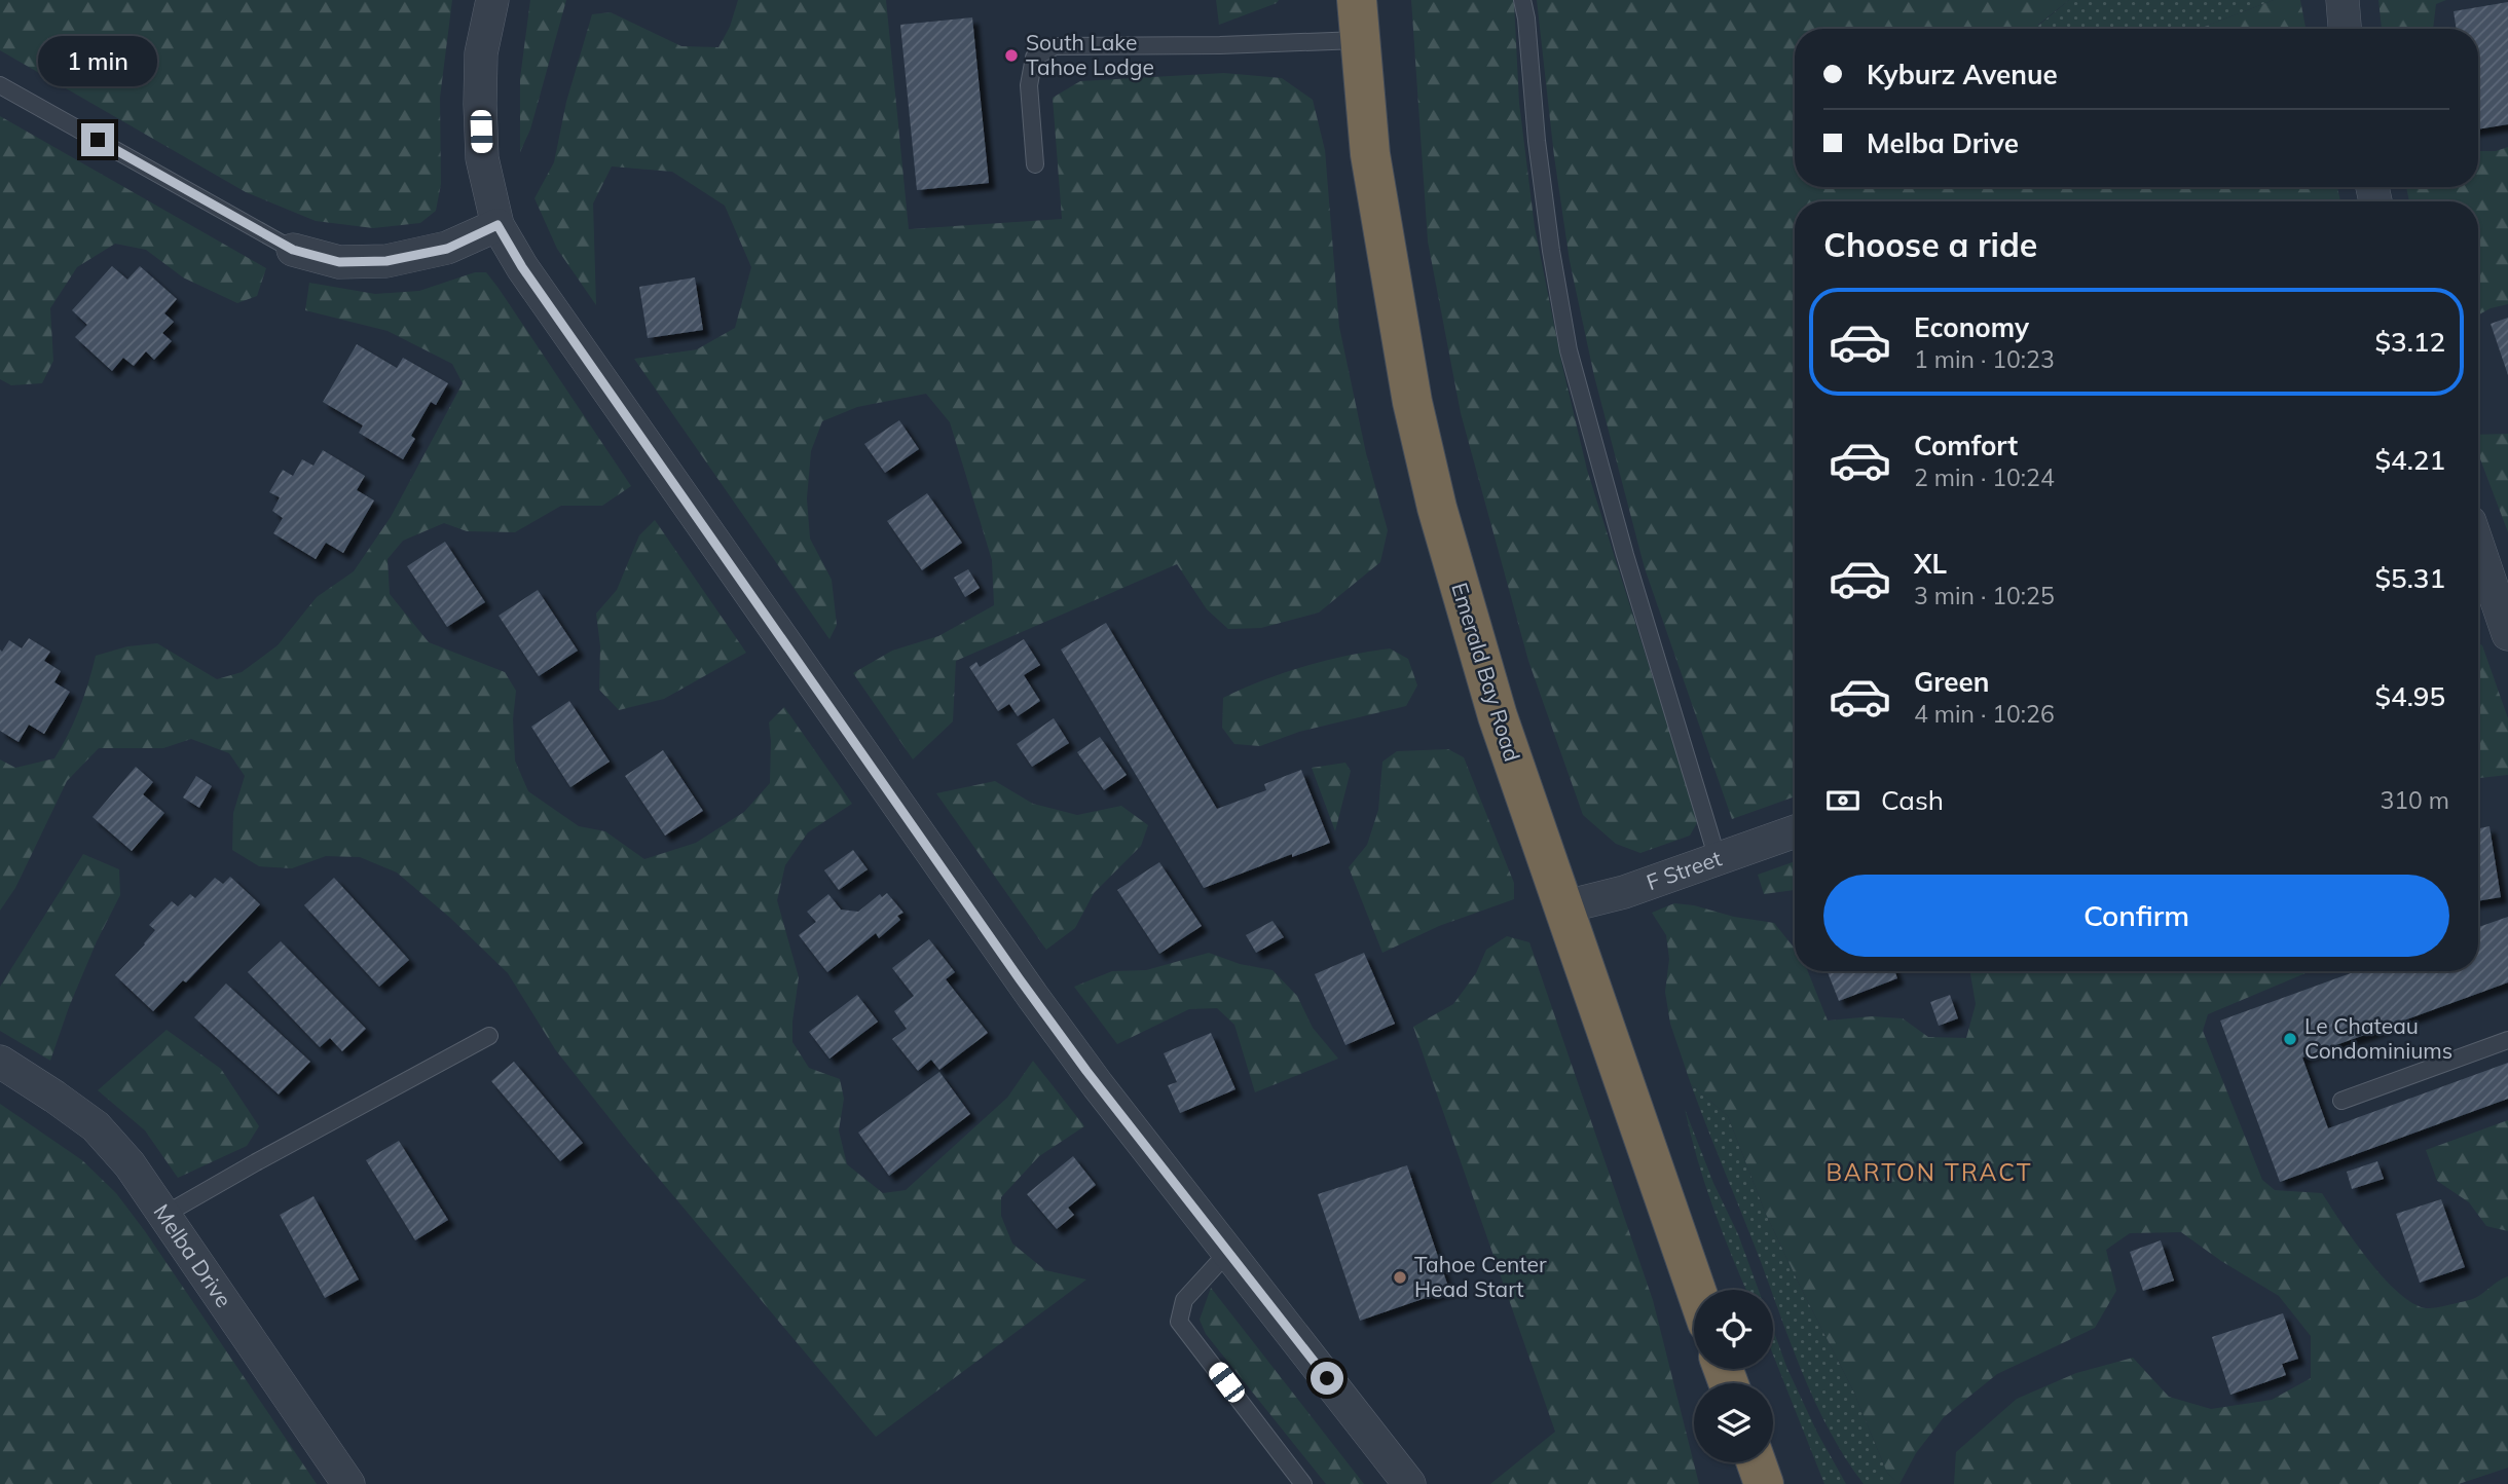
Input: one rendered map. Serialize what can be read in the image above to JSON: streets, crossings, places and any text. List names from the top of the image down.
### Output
{
  "streets": {
    "highway": ["Emerald Bay Road"],
    "street": ["F Street", "Melba Drive"]
  },
  "crossings": [
    ["Emerald Bay Road", "F Street"]
  ],
  "districts": ["BARTON TRACT"],
  "places": ["South Lake Tahoe Lodge", "Le Chateau Condominiums", "Tahoe Center Head Start"],
  "page": {
    "banner": ["Kyburz Avenue", "Melba Drive"],
    "bubble": "1 min",
    "heading": "Choose a ride",
    "list": [
      {
        "name": "Economy",
        "note": "1 min · 10:23",
        "value": "$3.12"
      },
      {
        "name": "Comfort",
        "note": "2 min · 10:24",
        "value": "$4.21"
      },
      {
        "name": "XL",
        "note": "3 min · 10:25",
        "value": "$5.31"
      },
      {
        "name": "Green",
        "note": "4 min · 10:26",
        "value": "$4.95"
      }
    ],
    "pay": ["Cash", "310 m"],
    "buttons": "Confirm"
  }
}
